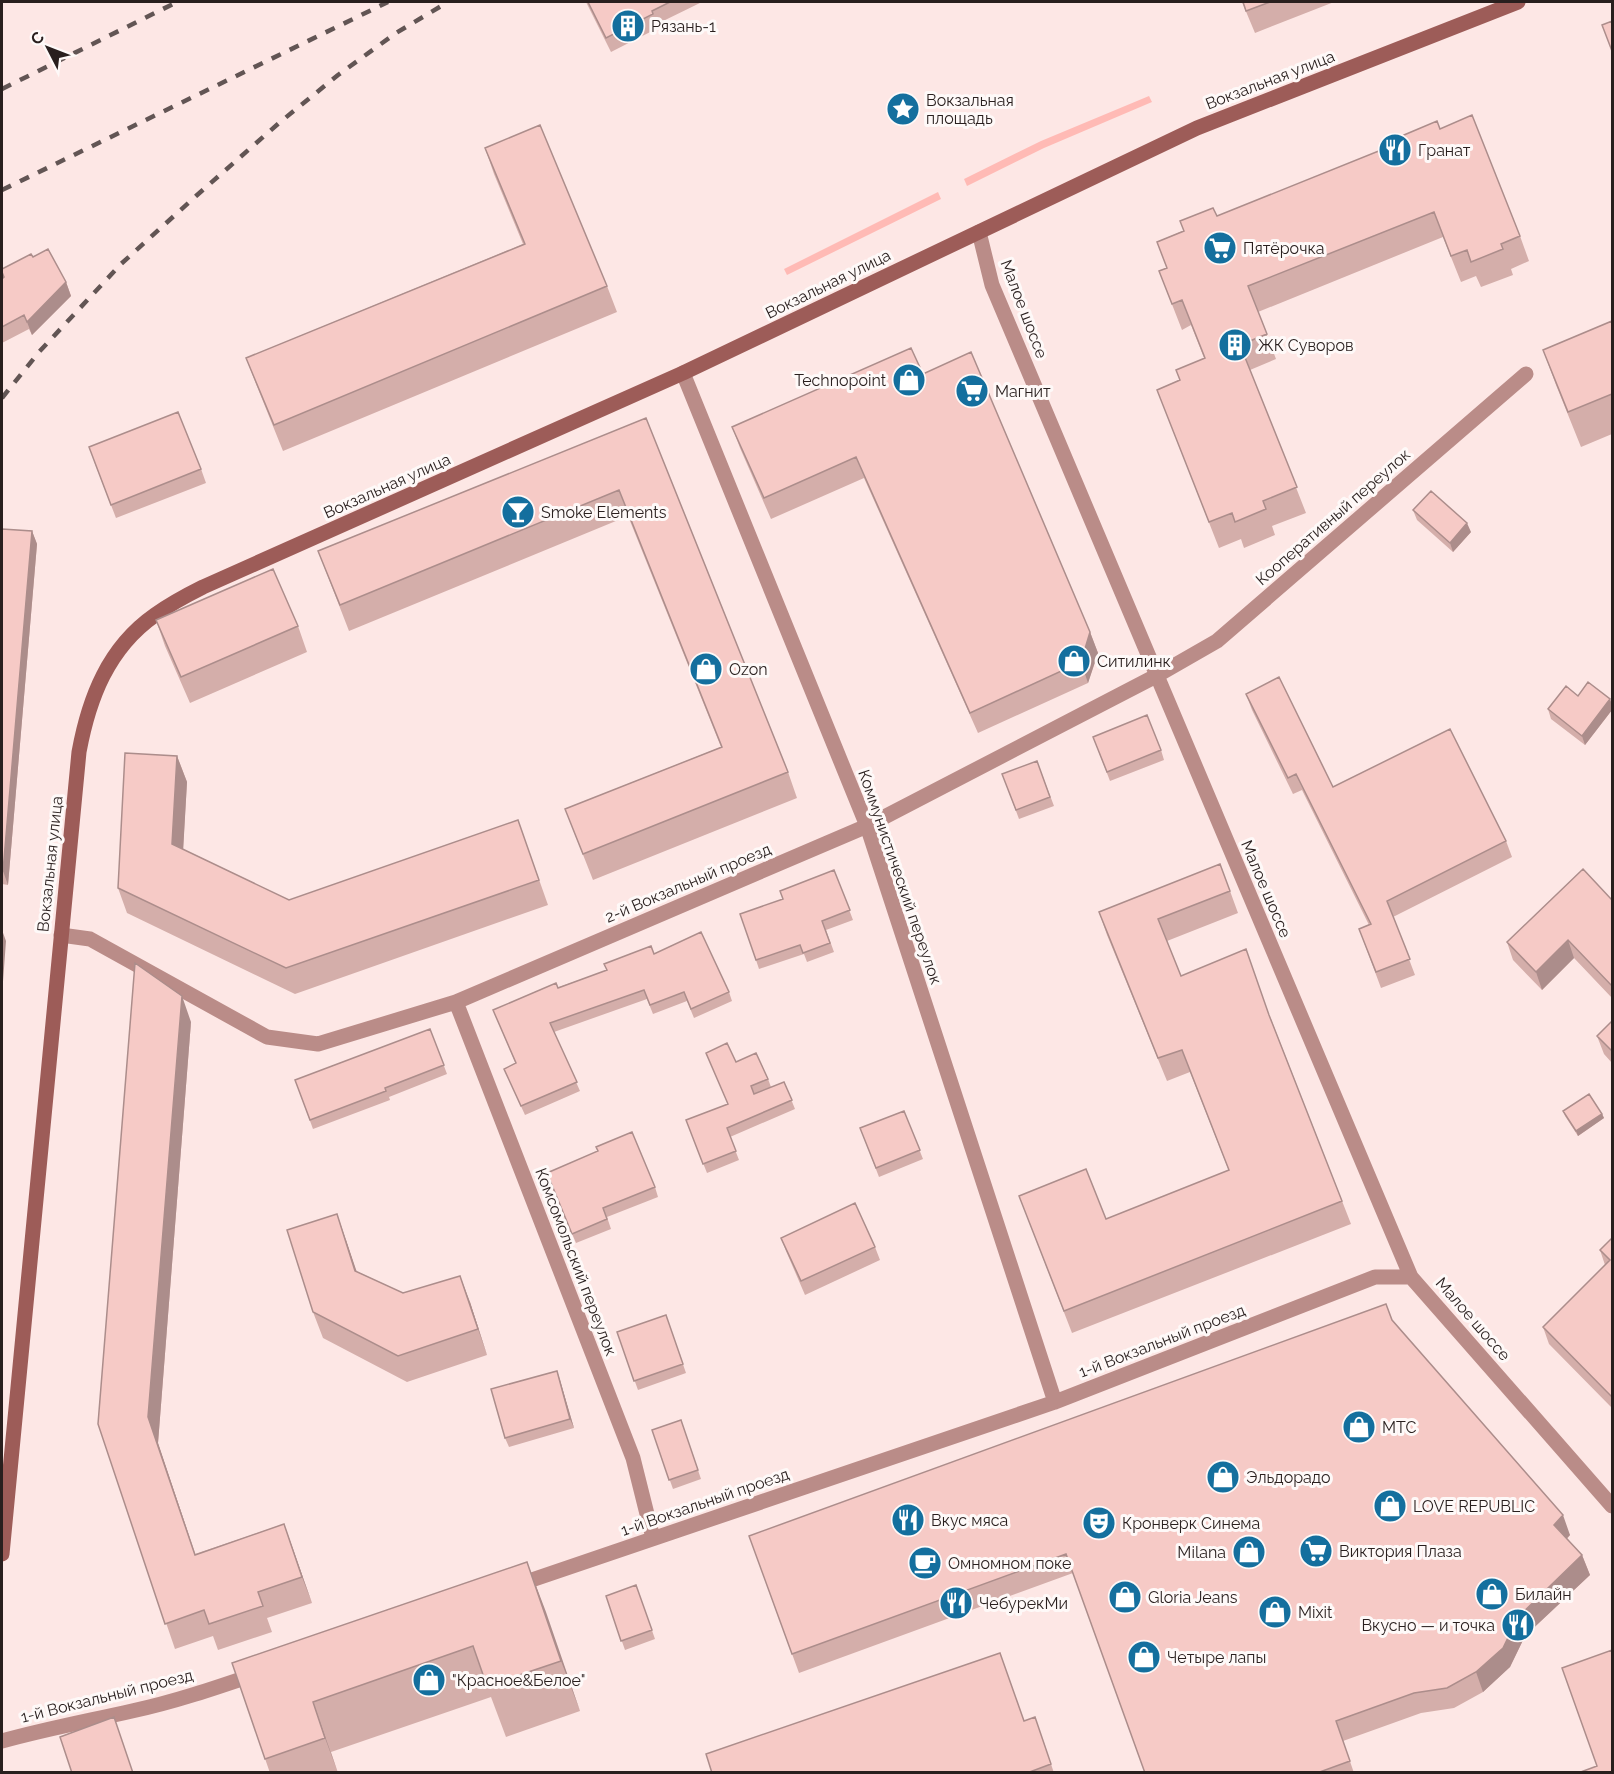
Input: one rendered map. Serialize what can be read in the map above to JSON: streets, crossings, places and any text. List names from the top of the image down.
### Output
{
  "streets": {
    "main road": ["Вокзальная улица"],
    "street": [
      "Малое шоссе",
      "Кооперативный переулок",
      "Коммунистический переулок",
      "2-й Вокзальный проезд",
      "Комсомольский переулок",
      "1-й Вокзальный проезд"
    ]
  },
  "crossings": [
    ["Вокзальная улица", "Малое шоссе"],
    ["Вокзальная улица", "Коммунистический переулок"],
    ["Вокзальная улица", "2-й Вокзальный проезд"],
    ["Малое шоссе", "Кооперативный переулок"],
    ["Малое шоссе", "2-й Вокзальный проезд"],
    ["Малое шоссе", "1-й Вокзальный проезд"],
    ["Кооперативный переулок", "2-й Вокзальный проезд"],
    ["Коммунистический переулок", "2-й Вокзальный проезд"],
    ["Коммунистический переулок", "1-й Вокзальный проезд"],
    ["2-й Вокзальный проезд", "Комсомольский переулок"],
    ["Комсомольский переулок", "1-й Вокзальный проезд"]
  ],
  "places": {
    "building": ["Рязань-1", "ЖК Суворов"],
    "place": ["Вокзальная площадь"],
    "restaurant": [
      "Гранат",
      "Вкус мяса",
      "ЧебурекМи",
      "Вкусно — и точка"
    ],
    "supermarket": ["Пятёрочка", "Магнит", "Виктория Плаза"],
    "shop": [
      "Technopoint",
      "Ситилинк",
      "Ozon",
      "МТС",
      "Эльдорадо",
      "LOVE REPUBLIC",
      "Milana",
      "Билайн",
      "Gloria Jeans",
      "Mixit",
      "Четыре лапы",
      "\"Красное&Белое\""
    ],
    "bar": ["Smoke Elements"],
    "theatre": ["Кронверк Синема"],
    "cafe": ["Омномном поке"]
  },
  "north": "top left"
}
